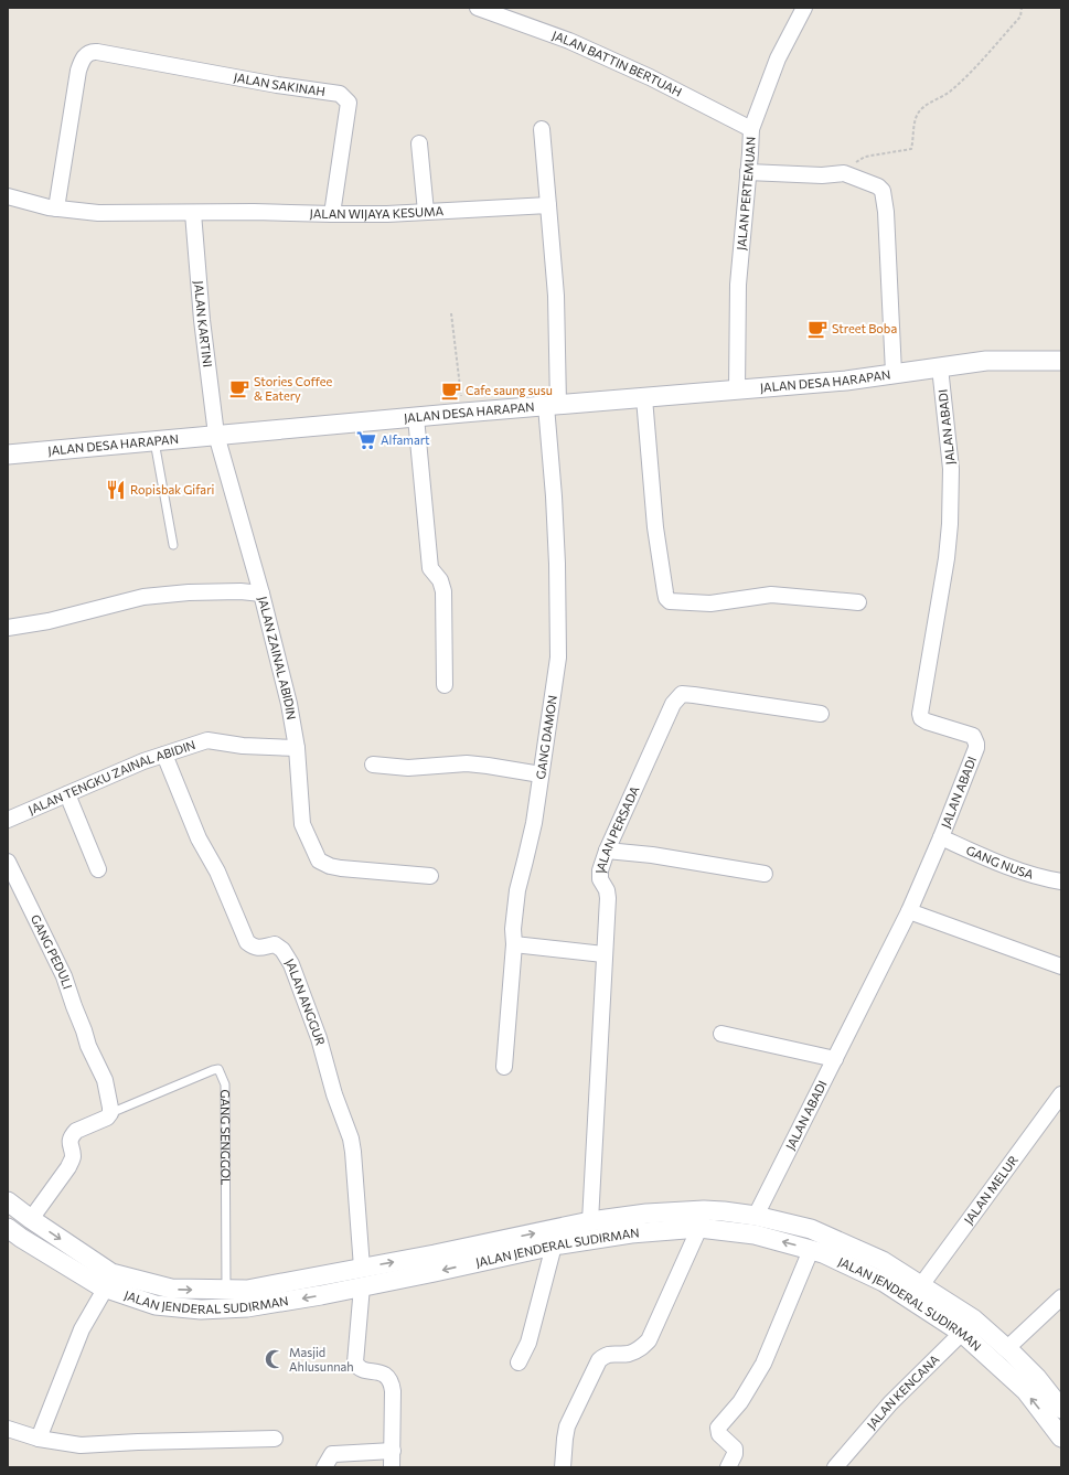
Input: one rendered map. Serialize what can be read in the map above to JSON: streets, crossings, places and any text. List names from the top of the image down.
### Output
{
  "streets": {
    "street": [
      "JALAN BATTIN BERTUAH",
      "JALAN SAKINAH",
      "JALAN PERTEMUAN",
      "JALAN WIJAYA KESUMA",
      "JALAN KARTINI",
      "JALAN DESA HARAPAN",
      "JALAN ABADI",
      "JALAN ZAINAL ABIDIN",
      "GANG DAMON",
      "JALAN TENGKU ZAINAL ABIDIN",
      "JALAN PERSADA",
      "GANG NUSA",
      "GANG PEDULI",
      "JALAN ANGGUR",
      "JALAN MELUR",
      "JALAN JENDERAL SUDIRMAN",
      "JALAN KENCANA"
    ],
    "lane": ["GANG SENGGOL"]
  },
  "crossings": [
    ["JALAN BATTIN BERTUAH", "JALAN PERTEMUAN"],
    ["JALAN SAKINAH", "JALAN WIJAYA KESUMA"],
    ["JALAN PERTEMUAN", "JALAN DESA HARAPAN"],
    ["JALAN WIJAYA KESUMA", "JALAN KARTINI"],
    ["JALAN KARTINI", "JALAN DESA HARAPAN"],
    ["JALAN KARTINI", "JALAN ZAINAL ABIDIN"],
    ["JALAN DESA HARAPAN", "JALAN ABADI"],
    ["JALAN DESA HARAPAN", "JALAN ZAINAL ABIDIN"],
    ["JALAN DESA HARAPAN", "GANG DAMON"],
    ["JALAN ABADI", "GANG NUSA"],
    ["JALAN ABADI", "JALAN JENDERAL SUDIRMAN"],
    ["JALAN ZAINAL ABIDIN", "JALAN TENGKU ZAINAL ABIDIN"],
    ["JALAN TENGKU ZAINAL ABIDIN", "JALAN ANGGUR"],
    ["JALAN PERSADA", "JALAN JENDERAL SUDIRMAN"],
    ["GANG PEDULI", "GANG SENGGOL"],
    ["JALAN ANGGUR", "JALAN JENDERAL SUDIRMAN"],
    ["GANG SENGGOL", "JALAN JENDERAL SUDIRMAN"],
    ["JALAN MELUR", "JALAN JENDERAL SUDIRMAN"],
    ["JALAN JENDERAL SUDIRMAN", "JALAN KENCANA"]
  ],
  "places": {
    "cafe": ["Street Boba", "Stories Coffee & Eatery", "Cafe saung susu"],
    "supermarket": ["Alfamart"],
    "restaurant": ["Ropisbak Gifari"],
    "mosque": ["Masjid Ahlusunnah"]
  }
}
